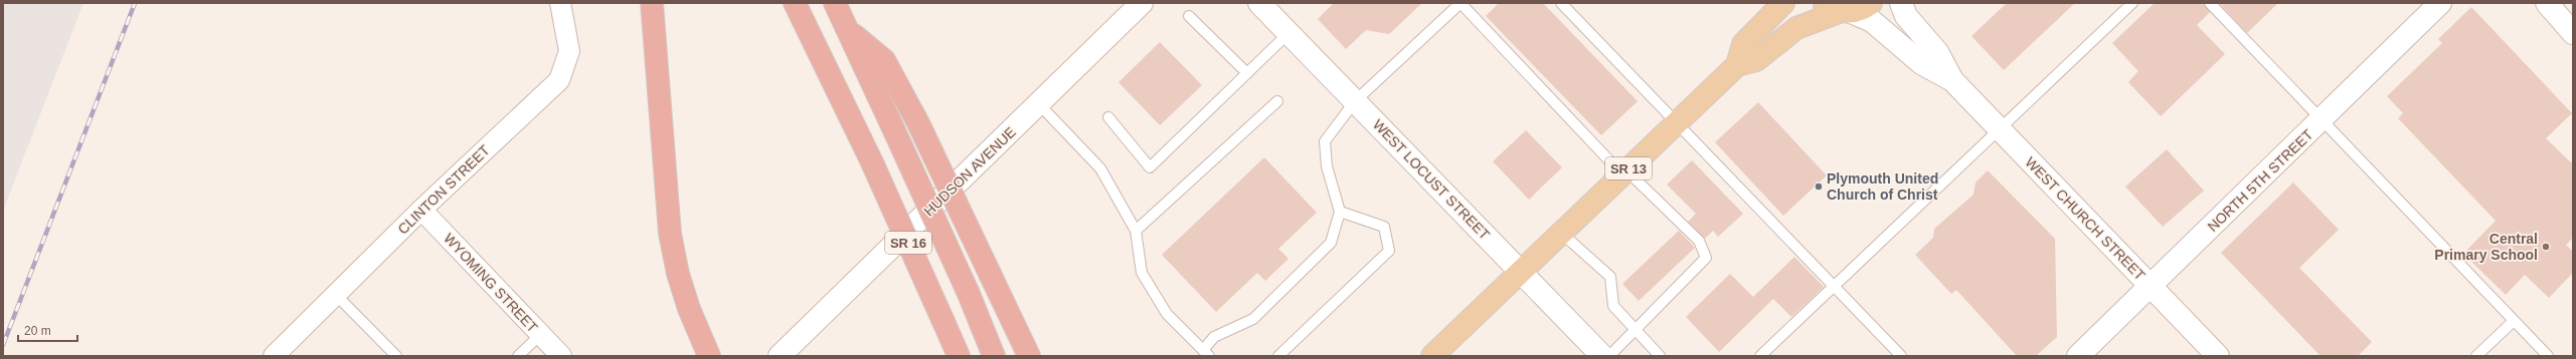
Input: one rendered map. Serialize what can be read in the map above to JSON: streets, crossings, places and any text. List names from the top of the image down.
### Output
{
  "streets": {
    "highway": ["SR 16"],
    "main road": ["SR 13"],
    "street": [
      "HUDSON AVENUE",
      "WEST LOCUST STREET",
      "NORTH 5TH STREET",
      "CLINTON STREET",
      "WEST CHURCH STREET",
      "WYOMING STREET"
    ]
  },
  "crossings": [
    ["SR 13", "WEST LOCUST STREET"],
    ["SR 13", "WEST CHURCH STREET"],
    ["NORTH 5TH STREET", "WEST CHURCH STREET"],
    ["CLINTON STREET", "WYOMING STREET"]
  ],
  "places": ["Plymouth United Church of Christ", "Central Primary School"],
  "scale_bar": "20 m"
}
